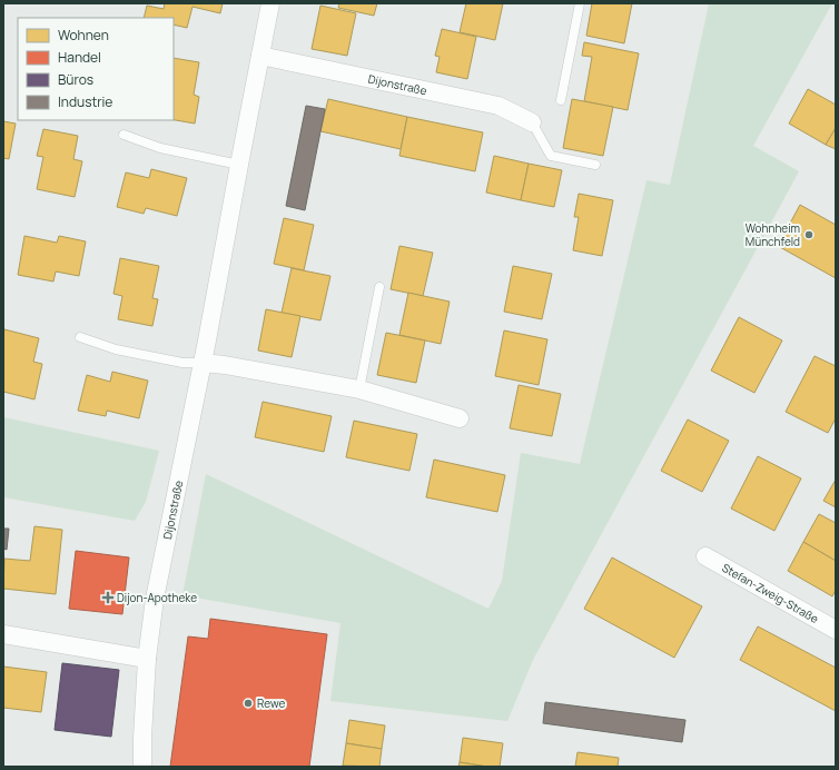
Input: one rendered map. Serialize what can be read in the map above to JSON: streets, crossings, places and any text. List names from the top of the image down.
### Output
{
  "streets": {
    "street": ["Dijonstraße", "Stefan-Zweig-Straße"]
  },
  "places": {
    "other": ["Wohnheim Münchfeld", "Rewe"],
    "health": ["Dijon-Apotheke"]
  },
  "legend": [
    "Wohnen",
    "Handel",
    "Büros",
    "Industrie"
  ]
}
